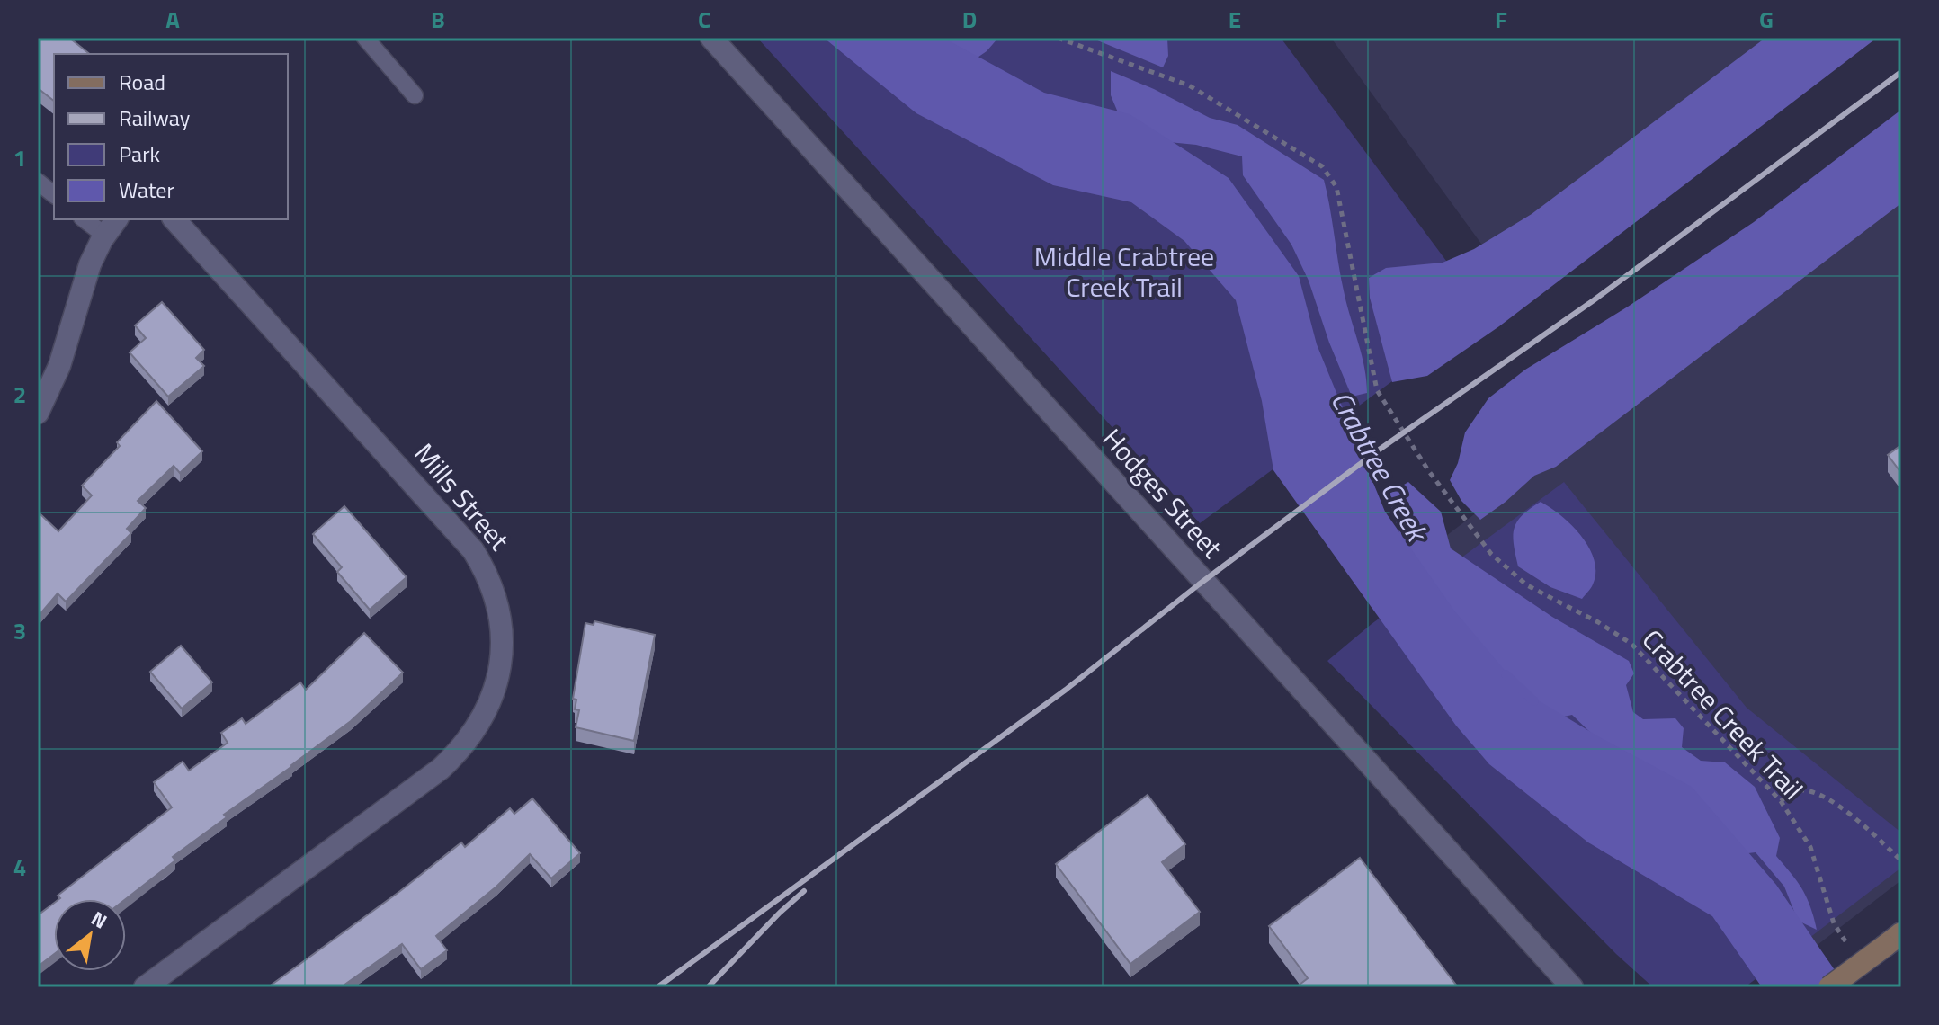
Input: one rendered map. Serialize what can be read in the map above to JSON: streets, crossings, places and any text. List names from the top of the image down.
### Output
{
  "streets": {
    "street": ["Hodges Street", "Mills Street"],
    "path": ["Crabtree Creek Trail"]
  },
  "water": ["Crabtree Creek"],
  "parks": ["Middle Crabtree Creek Trail"],
  "legend": [
    "Road",
    "Railway",
    "Park",
    "Water"
  ],
  "north": "top right",
  "grid": {
    "columns": [
      "A",
      "B",
      "C",
      "D",
      "E",
      "F",
      "G"
    ],
    "rows": [
      "1",
      "2",
      "3",
      "4"
    ]
  }
}
